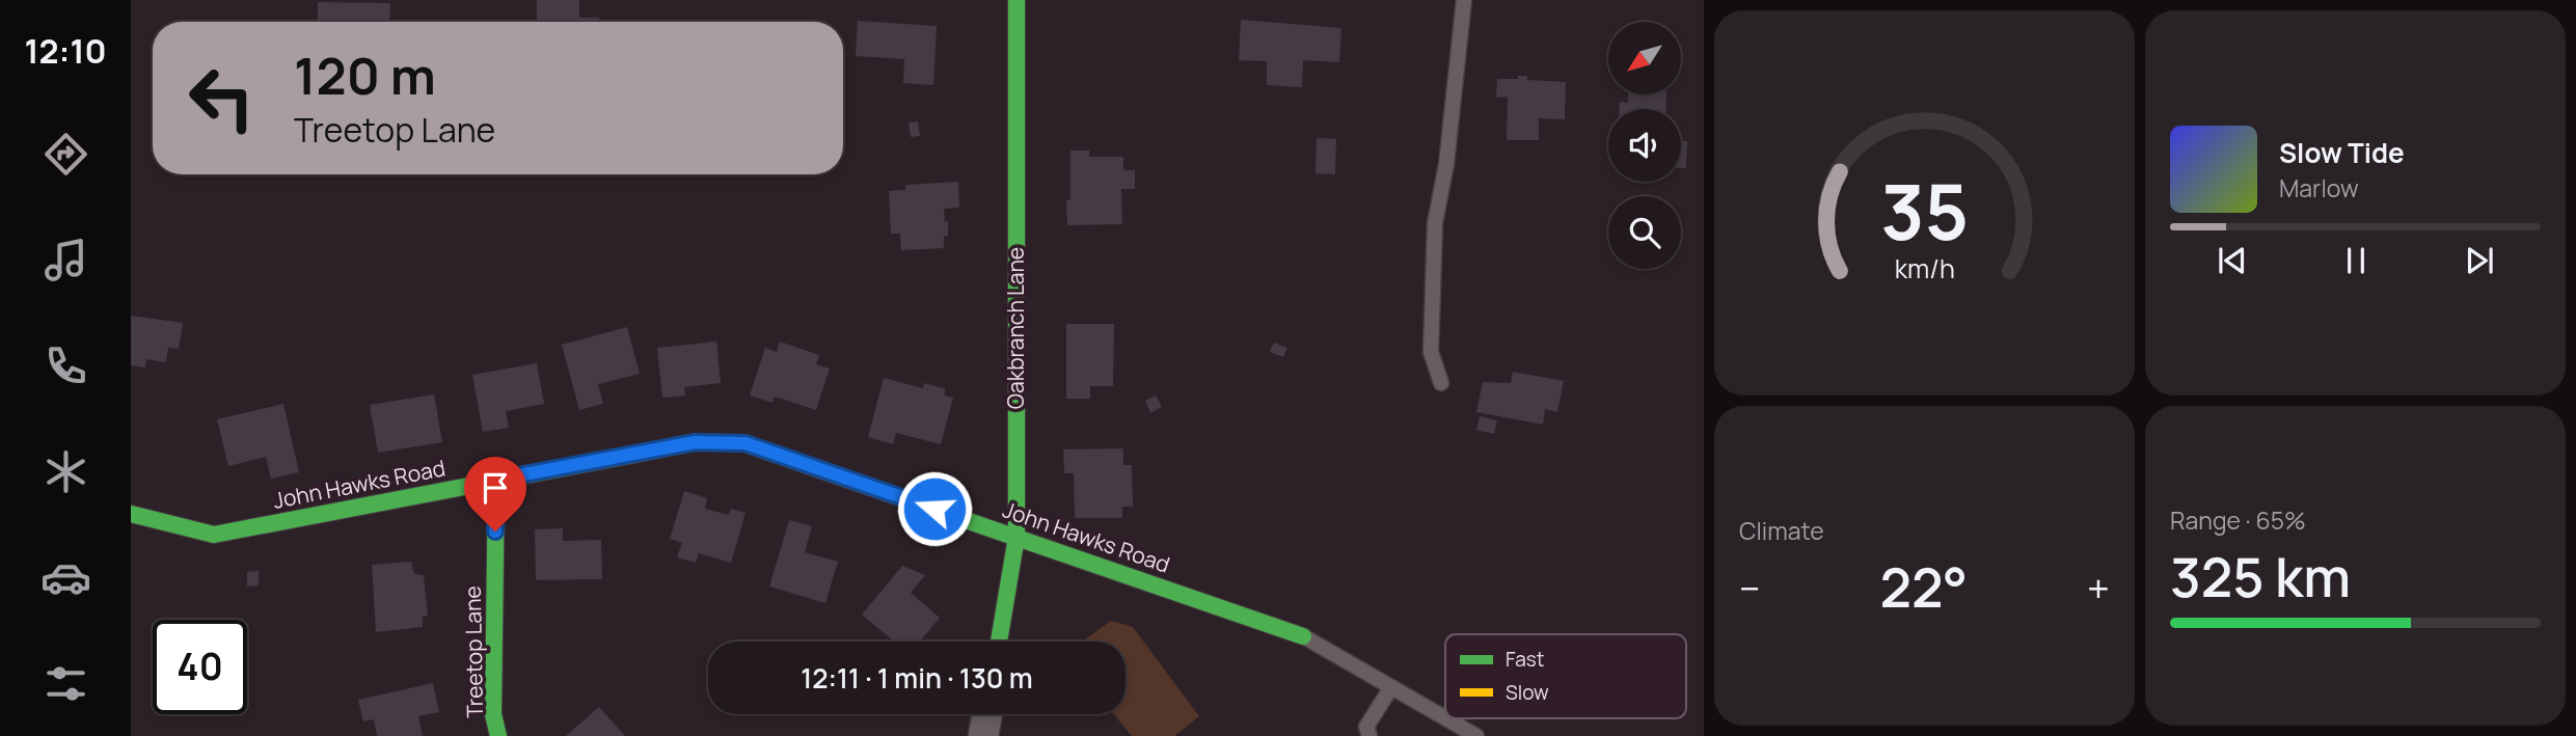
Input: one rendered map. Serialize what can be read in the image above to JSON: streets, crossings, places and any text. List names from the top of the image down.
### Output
{
  "streets": {
    "street": ["Oakbranch Lane", "John Hawks Road", "Treetop Lane"]
  },
  "crossings": [
    ["Oakbranch Lane", "John Hawks Road"],
    ["John Hawks Road", "Treetop Lane"]
  ],
  "legend": ["Fast", "Slow"],
  "north": "bottom left",
  "page": {
    "tabs": "12:10",
    "turn": ["120 m", "Treetop Lane"],
    "song": ["Slow Tide", "Marlow"],
    "tile": [
      "Climate",
      ["Range · 65%", "325 km"]
    ],
    "heat": ["−", "22°", "+"],
    "limit": "40",
    "trip": "12:11 · 1 min · 130 m",
    "gauge": ["35", "km/h"]
  }
}
